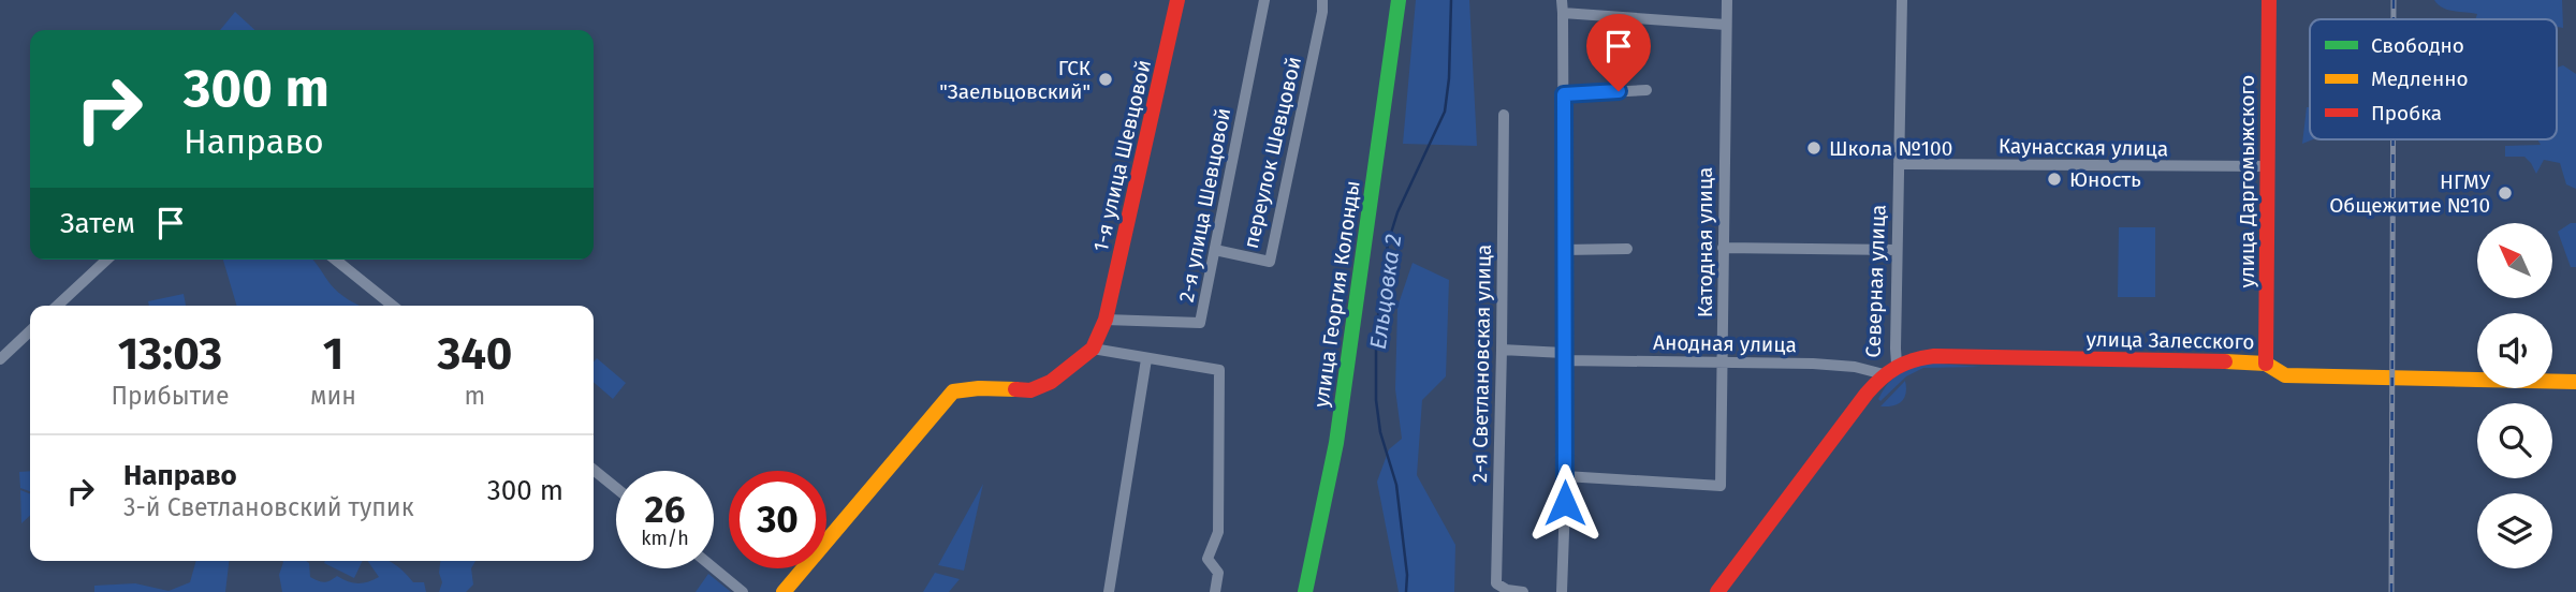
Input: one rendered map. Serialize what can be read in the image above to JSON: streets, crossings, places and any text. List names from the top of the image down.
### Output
{
  "streets": {
    "main road": [
      "1-я улица Шевцовой",
      "улица Даргомыжского",
      "Северная улица",
      "улица Георгия Колонды",
      "улица Залесского"
    ],
    "street": [
      "Каунасская улица",
      "переулок Шевцовой",
      "2-я улица Шевцовой",
      "Катодная улица",
      "Анодная улица",
      "2-я Светлановская улица"
    ]
  },
  "crossings": [
    ["Каунасская улица", "улица Даргомыжского"],
    ["Каунасская улица", "Северная улица"],
    ["переулок Шевцовой", "2-я улица Шевцовой"],
    ["1-я улица Шевцовой", "2-я улица Шевцовой"],
    ["улица Даргомыжского", "улица Залесского"],
    ["Катодная улица", "Анодная улица"],
    ["Северная улица", "улица Залесского"],
    ["Северная улица", "Анодная улица"],
    ["Анодная улица", "2-я Светлановская улица"]
  ],
  "water": ["Ельцовка 2"],
  "places": [
    "ГСК \"Заельцовский\"",
    "Школа №100",
    "Юность",
    "НГМУ Общежитие №10"
  ],
  "legend": ["Свободно", "Медленно", "Пробка"],
  "north": "top left",
  "page": {
    "turn": ["300 m", "Направо"],
    "then": "Затем",
    "eta": [
      "13:03",
      "Прибытие",
      "1",
      "мин",
      "340",
      "m"
    ],
    "list": [
      {
        "name": "Направо",
        "note": "3-й Светлановский тупик",
        "value": "300 m"
      }
    ],
    "speed": "26 km/h",
    "limit": "30"
  }
}
